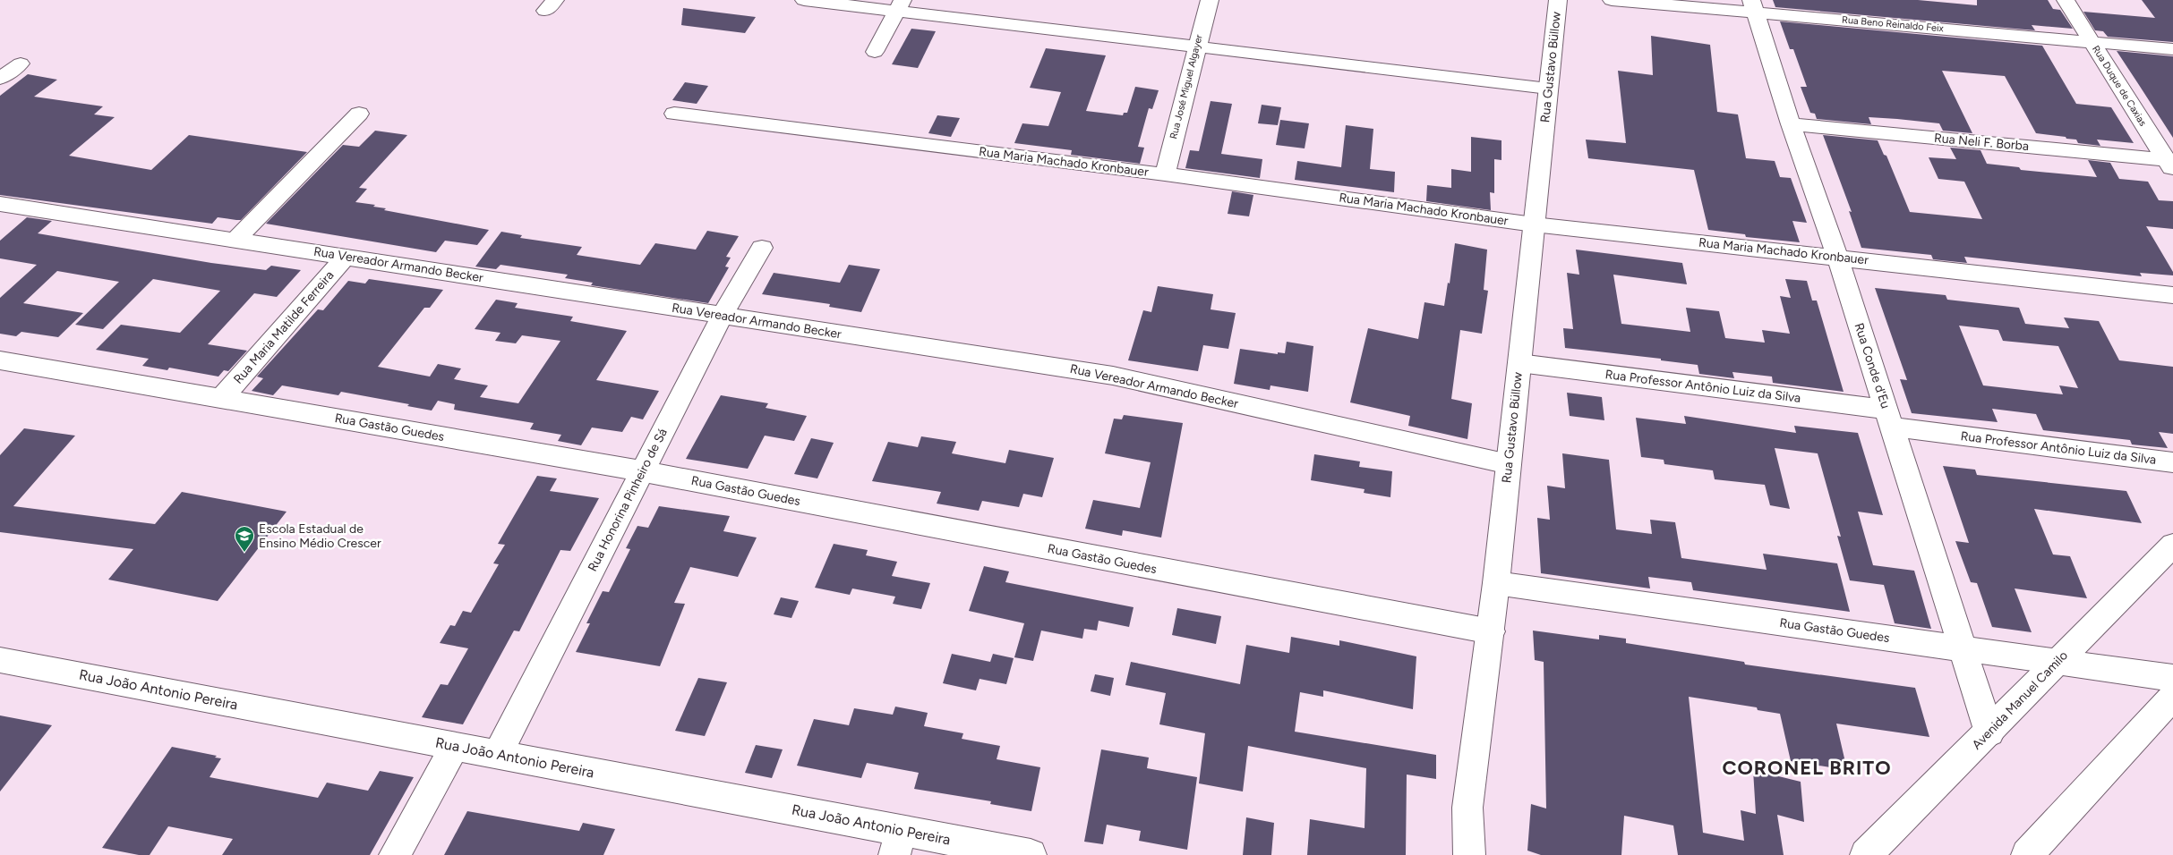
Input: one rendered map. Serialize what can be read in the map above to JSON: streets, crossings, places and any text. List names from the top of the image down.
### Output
{
  "streets": {
    "street": [
      "Rua Beno Reinaldo Feix",
      "Rua Gustavo Büllow",
      "Rua Duque de Caxias",
      "Rua José Miguel Algayer",
      "Rua Neli F. Borba",
      "Rua Maria Machado Kronbauer",
      "Rua Vereador Armando Becker",
      "Rua Maria Matilde Ferreira",
      "Rua Conde d'Eu",
      "Rua Professor Antônio Luiz da Silva",
      "Rua Gastão Guedes",
      "Rua Honorina Pinheiro de Sá",
      "Rua João Antonio Pereira",
      "Avenida Manuel Camilo"
    ]
  },
  "crossings": [
    ["Rua Beno Reinaldo Feix", "Rua Duque de Caxias"],
    ["Rua Beno Reinaldo Feix", "Rua Conde d'Eu"],
    ["Rua Gustavo Büllow", "Rua Maria Machado Kronbauer"],
    ["Rua Gustavo Büllow", "Rua Vereador Armando Becker"],
    ["Rua Gustavo Büllow", "Rua Professor Antônio Luiz da Silva"],
    ["Rua Gustavo Büllow", "Rua Gastão Guedes"],
    ["Rua Duque de Caxias", "Rua Neli F. Borba"],
    ["Rua José Miguel Algayer", "Rua Maria Machado Kronbauer"],
    ["Rua Neli F. Borba", "Rua Conde d'Eu"],
    ["Rua Maria Machado Kronbauer", "Rua Conde d'Eu"],
    ["Rua Vereador Armando Becker", "Rua Maria Matilde Ferreira"],
    ["Rua Vereador Armando Becker", "Rua Honorina Pinheiro de Sá"],
    ["Rua Maria Matilde Ferreira", "Rua Gastão Guedes"],
    ["Rua Conde d'Eu", "Rua Professor Antônio Luiz da Silva"],
    ["Rua Conde d'Eu", "Rua Gastão Guedes"],
    ["Rua Conde d'Eu", "Avenida Manuel Camilo"],
    ["Rua Gastão Guedes", "Rua Honorina Pinheiro de Sá"],
    ["Rua Gastão Guedes", "Avenida Manuel Camilo"],
    ["Rua Honorina Pinheiro de Sá", "Rua João Antonio Pereira"]
  ],
  "districts": ["CORONEL BRITO"],
  "places": {
    "school or university": ["Escola Estadual de Ensino Médio Crescer"]
  }
}
